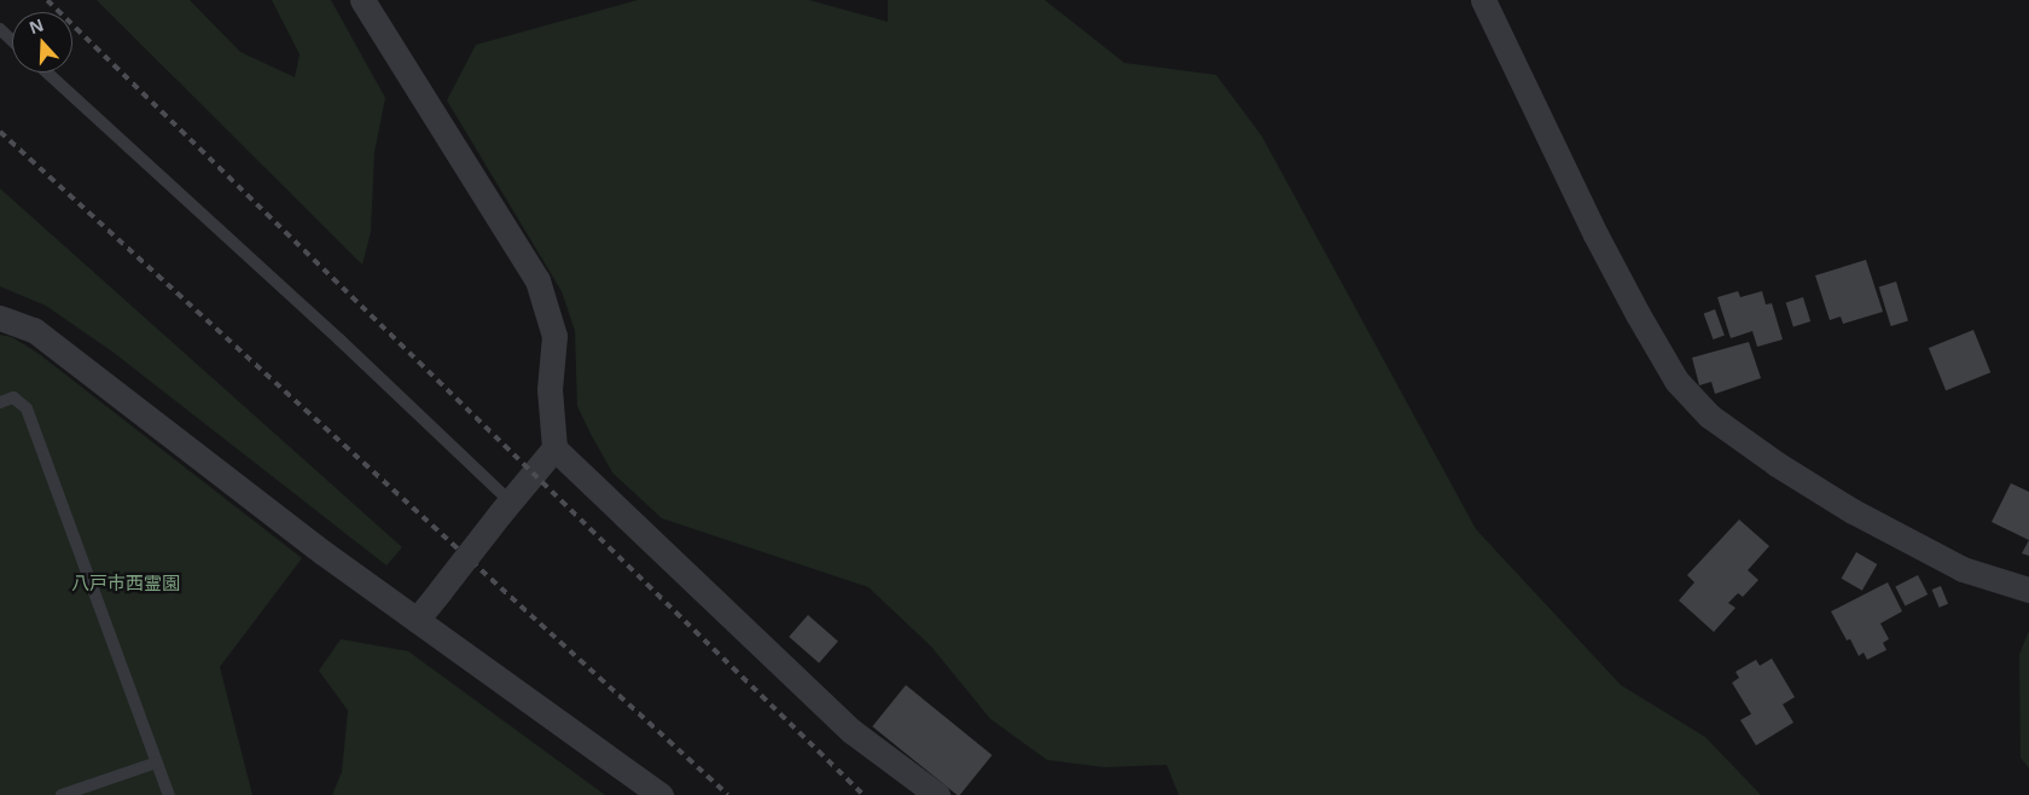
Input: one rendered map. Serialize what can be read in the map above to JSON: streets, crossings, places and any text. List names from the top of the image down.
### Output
{
  "parks": ["八戸市西霊園"],
  "north": "top"
}
